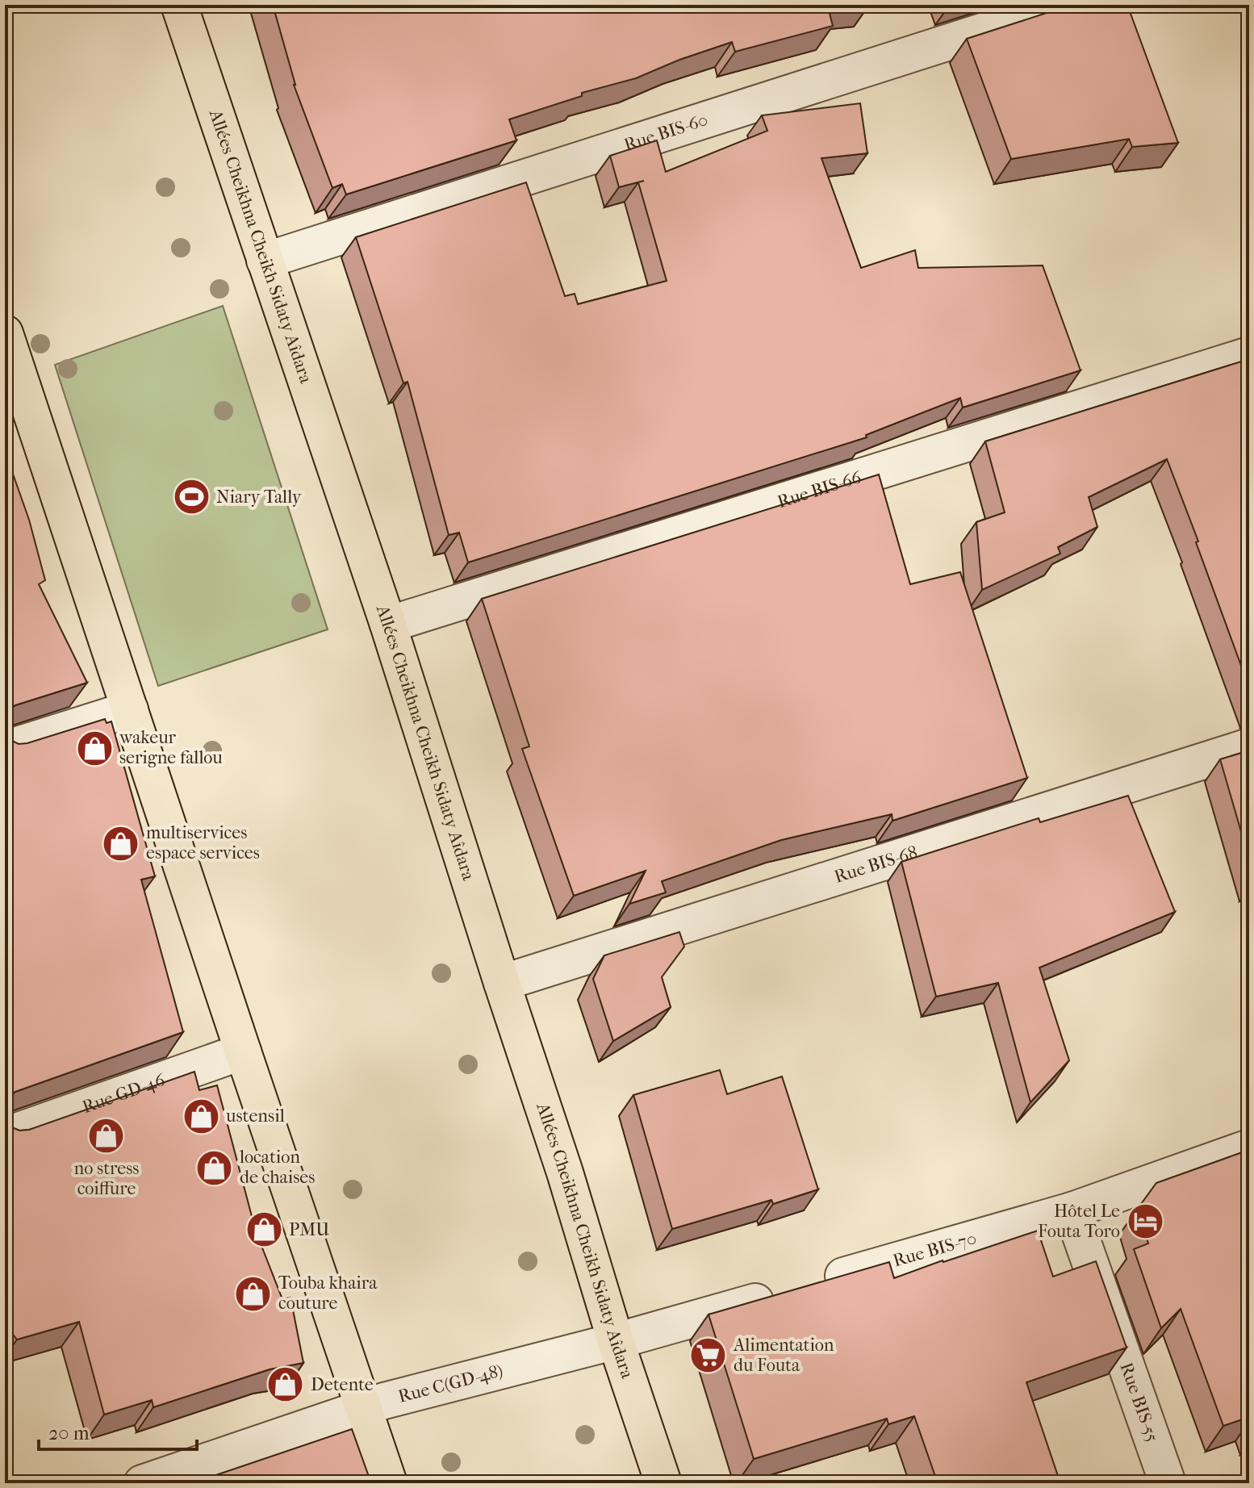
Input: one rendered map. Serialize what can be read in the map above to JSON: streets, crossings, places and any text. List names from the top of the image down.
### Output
{
  "streets": {
    "main road": ["Allées Cheikhna Cheikh Sidaty Aîdara"],
    "street": [
      "Rue BIS-60",
      "Rue BIS-66",
      "Rue BIS-68",
      "Rue GD-46",
      "Rue BIS-70",
      "Rue C(GD-48)",
      "Rue BIS-55"
    ]
  },
  "crossings": [
    ["Rue BIS-60", "Allées Cheikhna Cheikh Sidaty Aîdara"],
    ["Allées Cheikhna Cheikh Sidaty Aîdara", "Rue BIS-66"],
    ["Allées Cheikhna Cheikh Sidaty Aîdara", "Rue BIS-68"],
    ["Allées Cheikhna Cheikh Sidaty Aîdara", "Rue BIS-70"],
    ["Allées Cheikhna Cheikh Sidaty Aîdara", "Rue C(GD-48)"],
    ["Rue BIS-70", "Rue C(GD-48)"],
    ["Rue BIS-70", "Rue BIS-55"]
  ],
  "places": {
    "sports": ["Niary Tally"],
    "shop": [
      "wakeur serigne fallou",
      "multiservices espace services",
      "ustensil",
      "no stress coiffure",
      "location de chaises",
      "PMU",
      "Touba khaira couture",
      "Detente"
    ],
    "hotel": ["Hôtel Le Fouta Toro"],
    "supermarket": ["Alimentation du Fouta"]
  },
  "scale_bar": "20 m"
}
